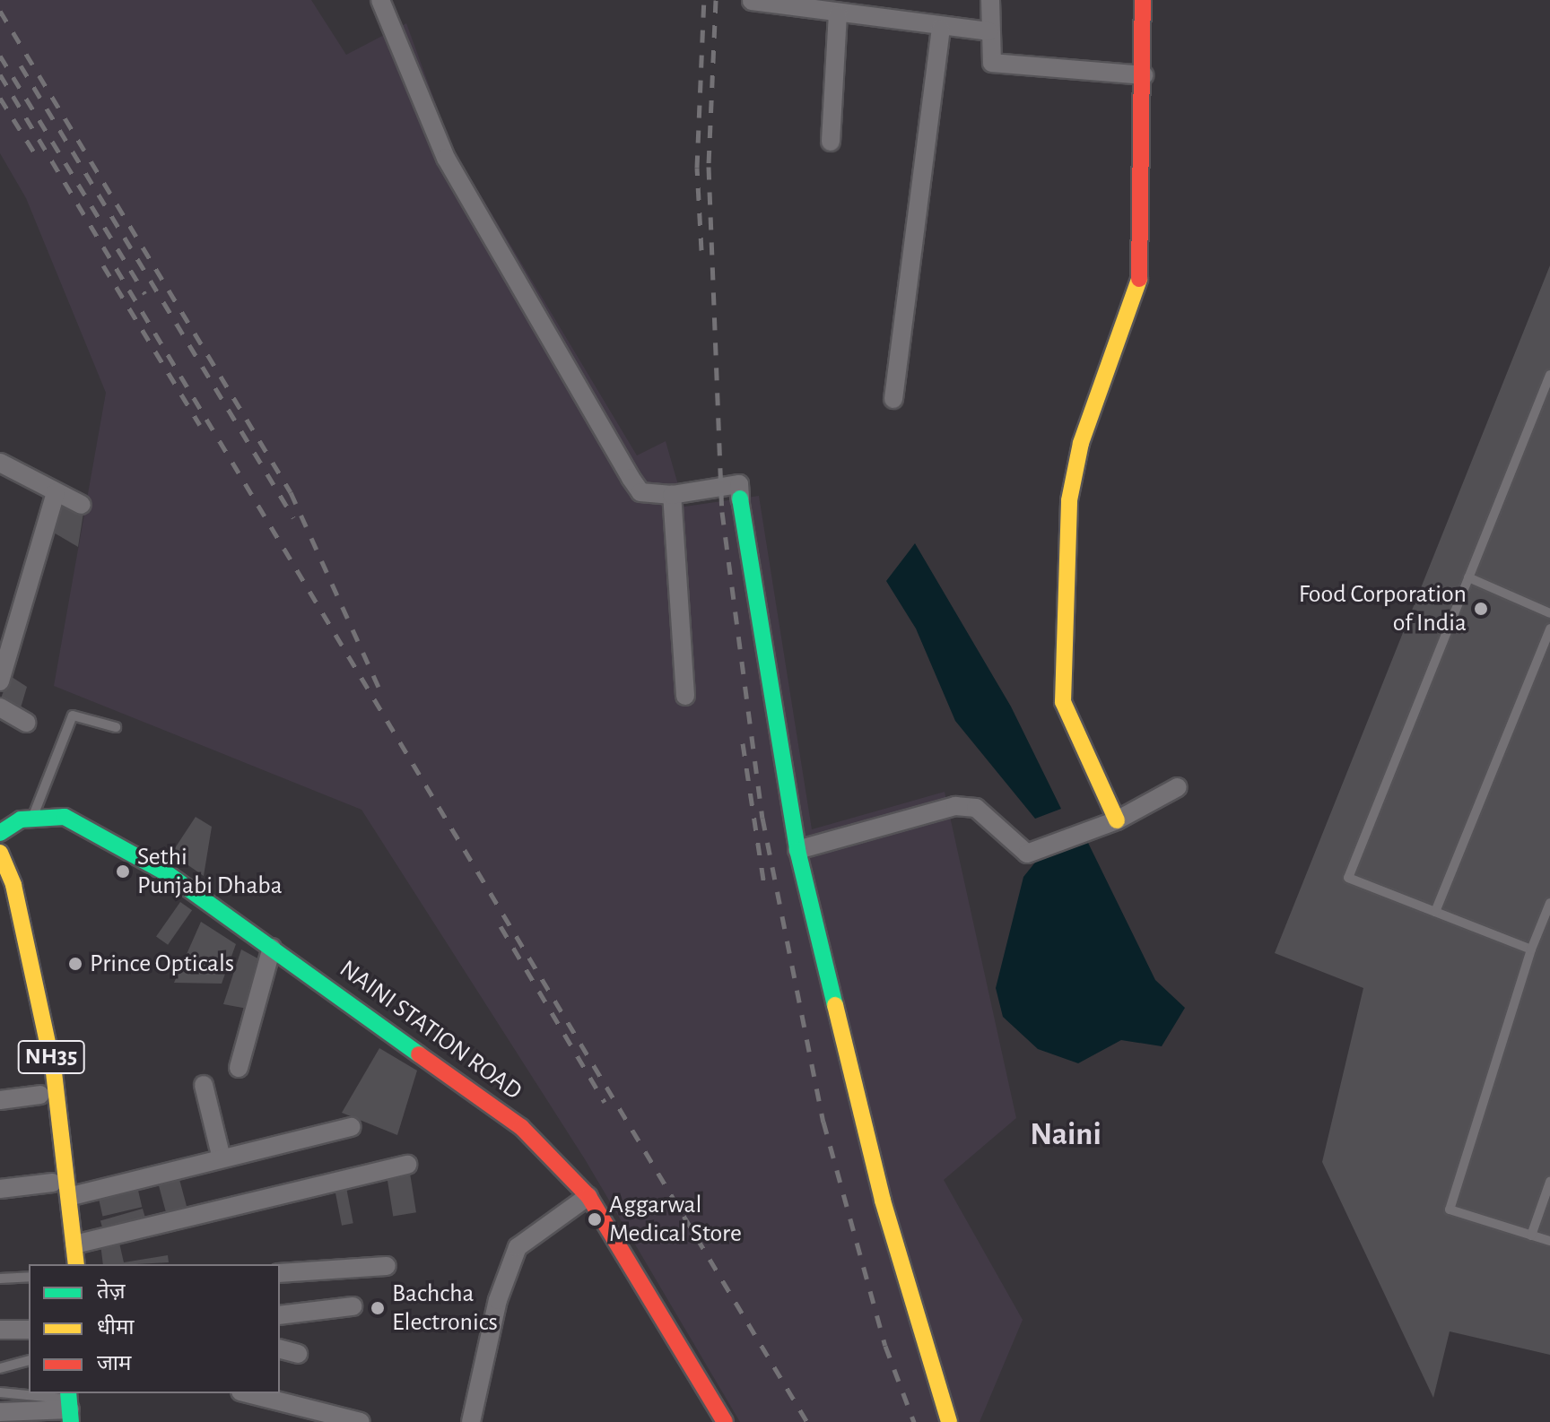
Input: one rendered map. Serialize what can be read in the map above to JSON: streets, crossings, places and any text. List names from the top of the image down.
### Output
{
  "streets": {
    "main road": ["NAINI STATION ROAD", "NH35"]
  },
  "districts": ["Naini"],
  "places": [
    "Food Corporation of India",
    "Sethi Punjabi Dhaba",
    "Prince Opticals",
    "Aggarwal Medical Store",
    "Bachcha Electronics"
  ],
  "legend": ["तेज़", "धीमा", "जाम"]
}
